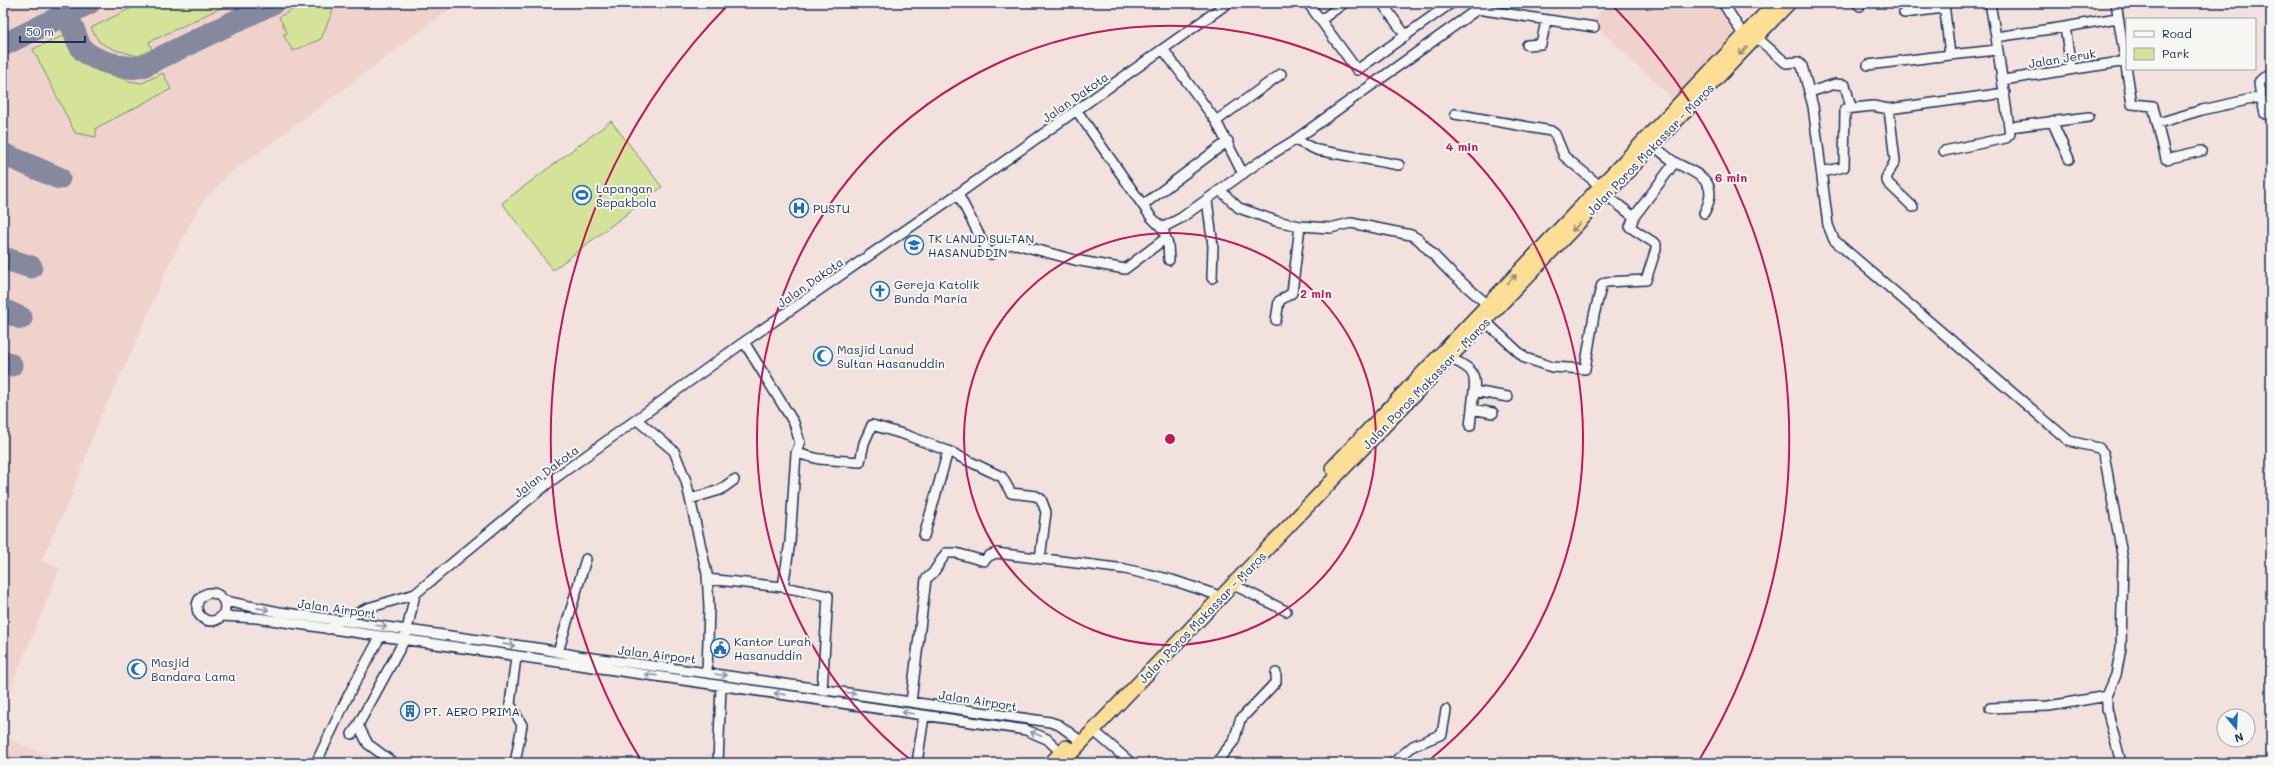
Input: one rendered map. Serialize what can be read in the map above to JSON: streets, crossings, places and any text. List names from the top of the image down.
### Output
{
  "streets": {
    "highway": ["Jalan Poros Makassar - Maros"],
    "street": ["Jalan Jeruk", "Jalan Dakota", "Jalan Airport"]
  },
  "crossings": [
    ["Jalan Poros Makassar - Maros", "Jalan Airport"]
  ],
  "places": {
    "sports": ["Lapangan Sepakbola"],
    "hospital": ["PUSTU"],
    "school or university": ["TK LANUD SULTAN HASANUDDIN"],
    "church": ["Gereja Katolik Bunda Maria"],
    "mosque": ["Masjid Lanud Sultan Hasanuddin", "Masjid Bandara Lama"],
    "public building": ["Kantor Lurah Hasanuddin"],
    "building": ["PT. AERO PRIMA"]
  },
  "legend": ["Road", "Park"],
  "scale_bar": "50 m",
  "north": "bottom",
  "rings": ["4 min", "6 min", "2 min"]
}
